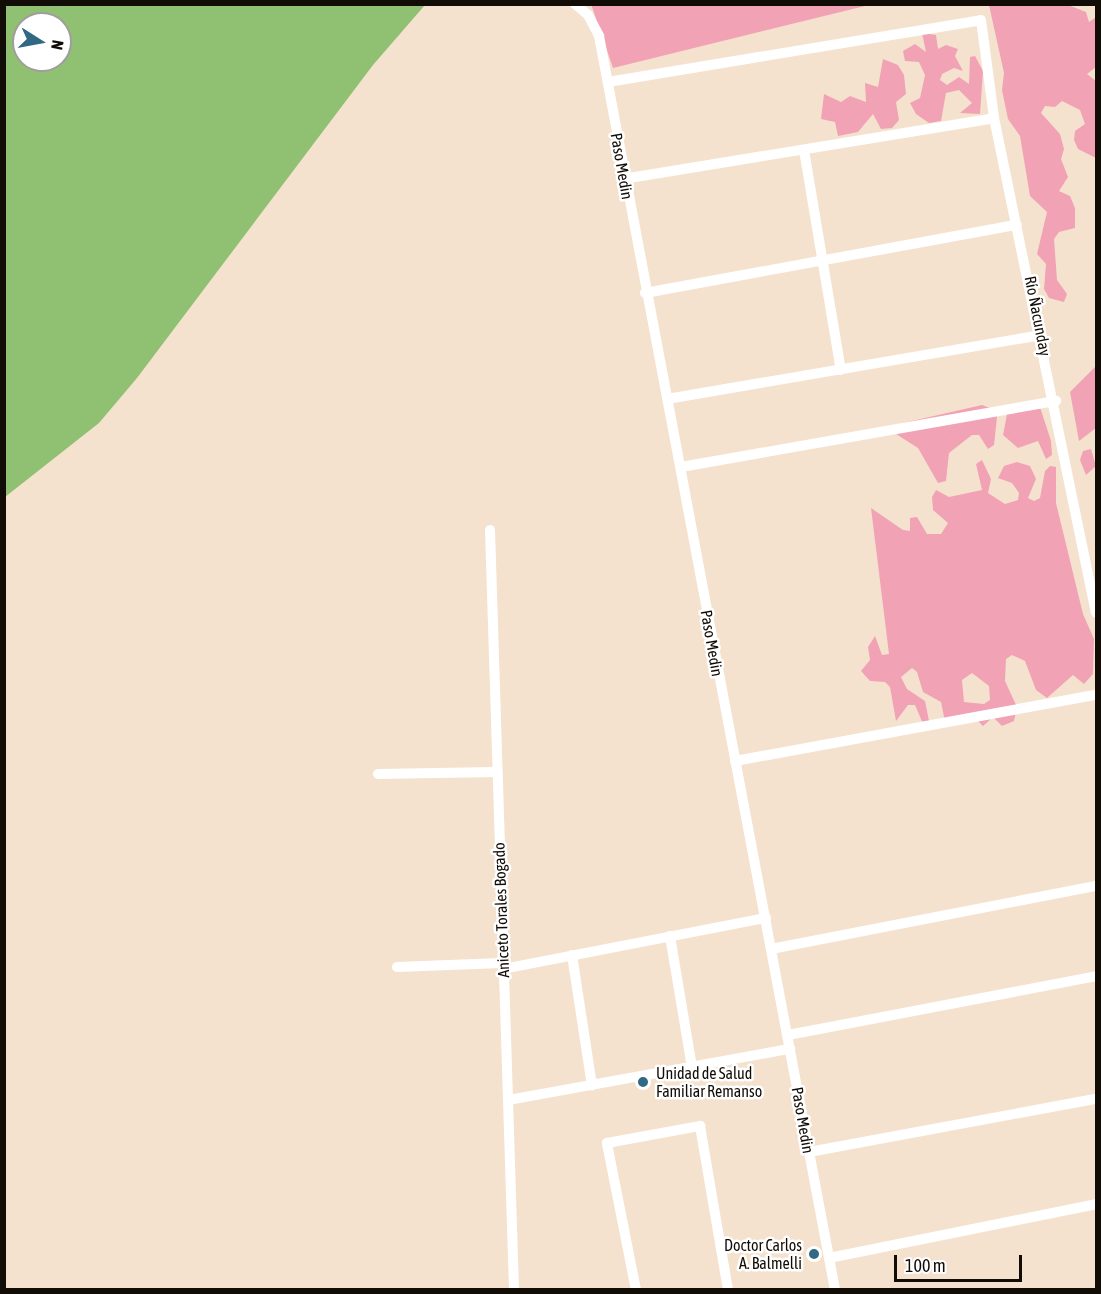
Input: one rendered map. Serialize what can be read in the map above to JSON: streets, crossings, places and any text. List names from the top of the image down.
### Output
{
  "streets": {
    "street": ["Paso Medin", "Río Ñacunday", "Aniceto Torales Bogado"]
  },
  "crossings": [
    ["Paso Medin", "Río Ñacunday"]
  ],
  "places": ["Unidad de Salud Familiar Remanso", "Doctor Carlos A. Balmelli"],
  "scale_bar": "100 m",
  "north": "right"
}
